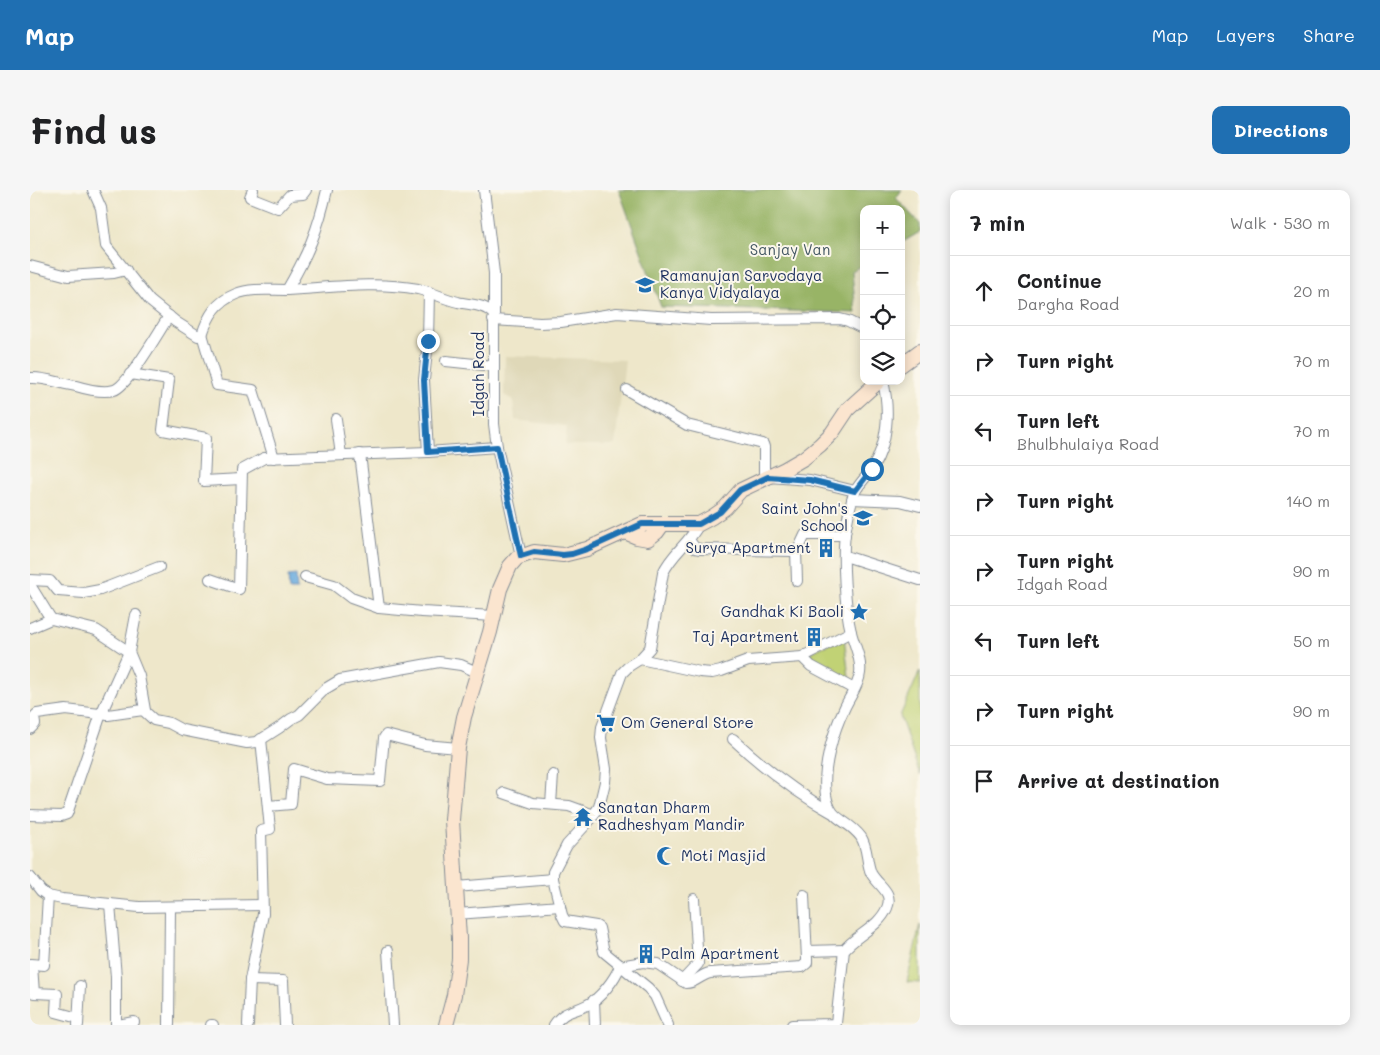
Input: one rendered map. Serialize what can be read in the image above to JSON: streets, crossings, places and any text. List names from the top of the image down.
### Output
{
  "streets": {
    "street": ["Idgah Road"]
  },
  "parks": ["Sanjay Van"],
  "places": {
    "school or university": ["Ramanujan Sarvodaya Kanya Vidyalaya", "Saint John's School"],
    "building": ["Surya Apartment", "Taj Apartment", "Palm Apartment"],
    "place": ["Gandhak Ki Baoli"],
    "supermarket": ["Om General Store"],
    "temple": ["Sanatan Dharm Radheshyam Mandir"],
    "mosque": ["Moti Masjid"]
  },
  "page": {
    "header": "Map",
    "nav": ["Map", "Layers", "Share"],
    "buttons": "Directions",
    "title": "Find us",
    "heading": ["7 min", "Walk · 530 m"],
    "map_buttons": ["+", "−"],
    "list": [
      ["Continue", "Dargha Road", "20 m"],
      ["Turn right", "70 m"],
      ["Turn left", "Bhulbhulaiya Road", "70 m"],
      ["Turn right", "140 m"],
      ["Turn right", "Idgah Road", "90 m"],
      ["Turn left", "50 m"],
      ["Turn right", "90 m"],
      "Arrive at destination"
    ]
  }
}
